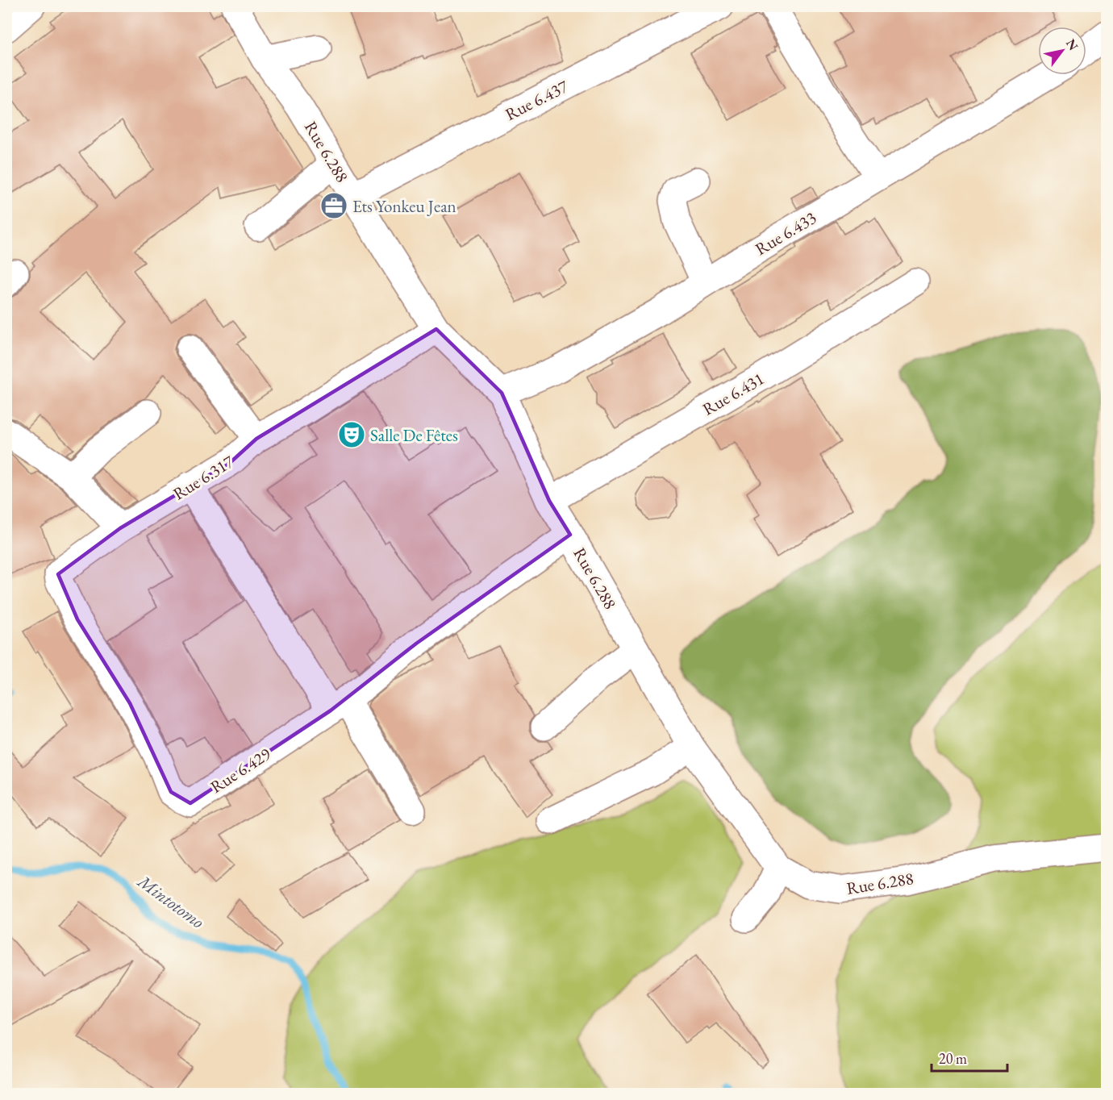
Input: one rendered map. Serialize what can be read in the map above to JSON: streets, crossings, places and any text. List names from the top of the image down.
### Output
{
  "streets": {
    "street": [
      "Rue 6.437",
      "Rue 6.288",
      "Rue 6.433",
      "Rue 6.431",
      "Rue 6.317",
      "Rue 6.429"
    ]
  },
  "crossings": [
    ["Rue 6.437", "Rue 6.288"],
    ["Rue 6.288", "Rue 6.433"],
    ["Rue 6.288", "Rue 6.431"],
    ["Rue 6.288", "Rue 6.317"],
    ["Rue 6.288", "Rue 6.429"],
    ["Rue 6.317", "Rue 6.429"]
  ],
  "water": ["Mintotomo"],
  "places": {
    "office": ["Ets Yonkeu Jean"],
    "theatre": ["Salle De Fêtes"]
  },
  "scale_bar": "20 m",
  "north": "top right"
}
